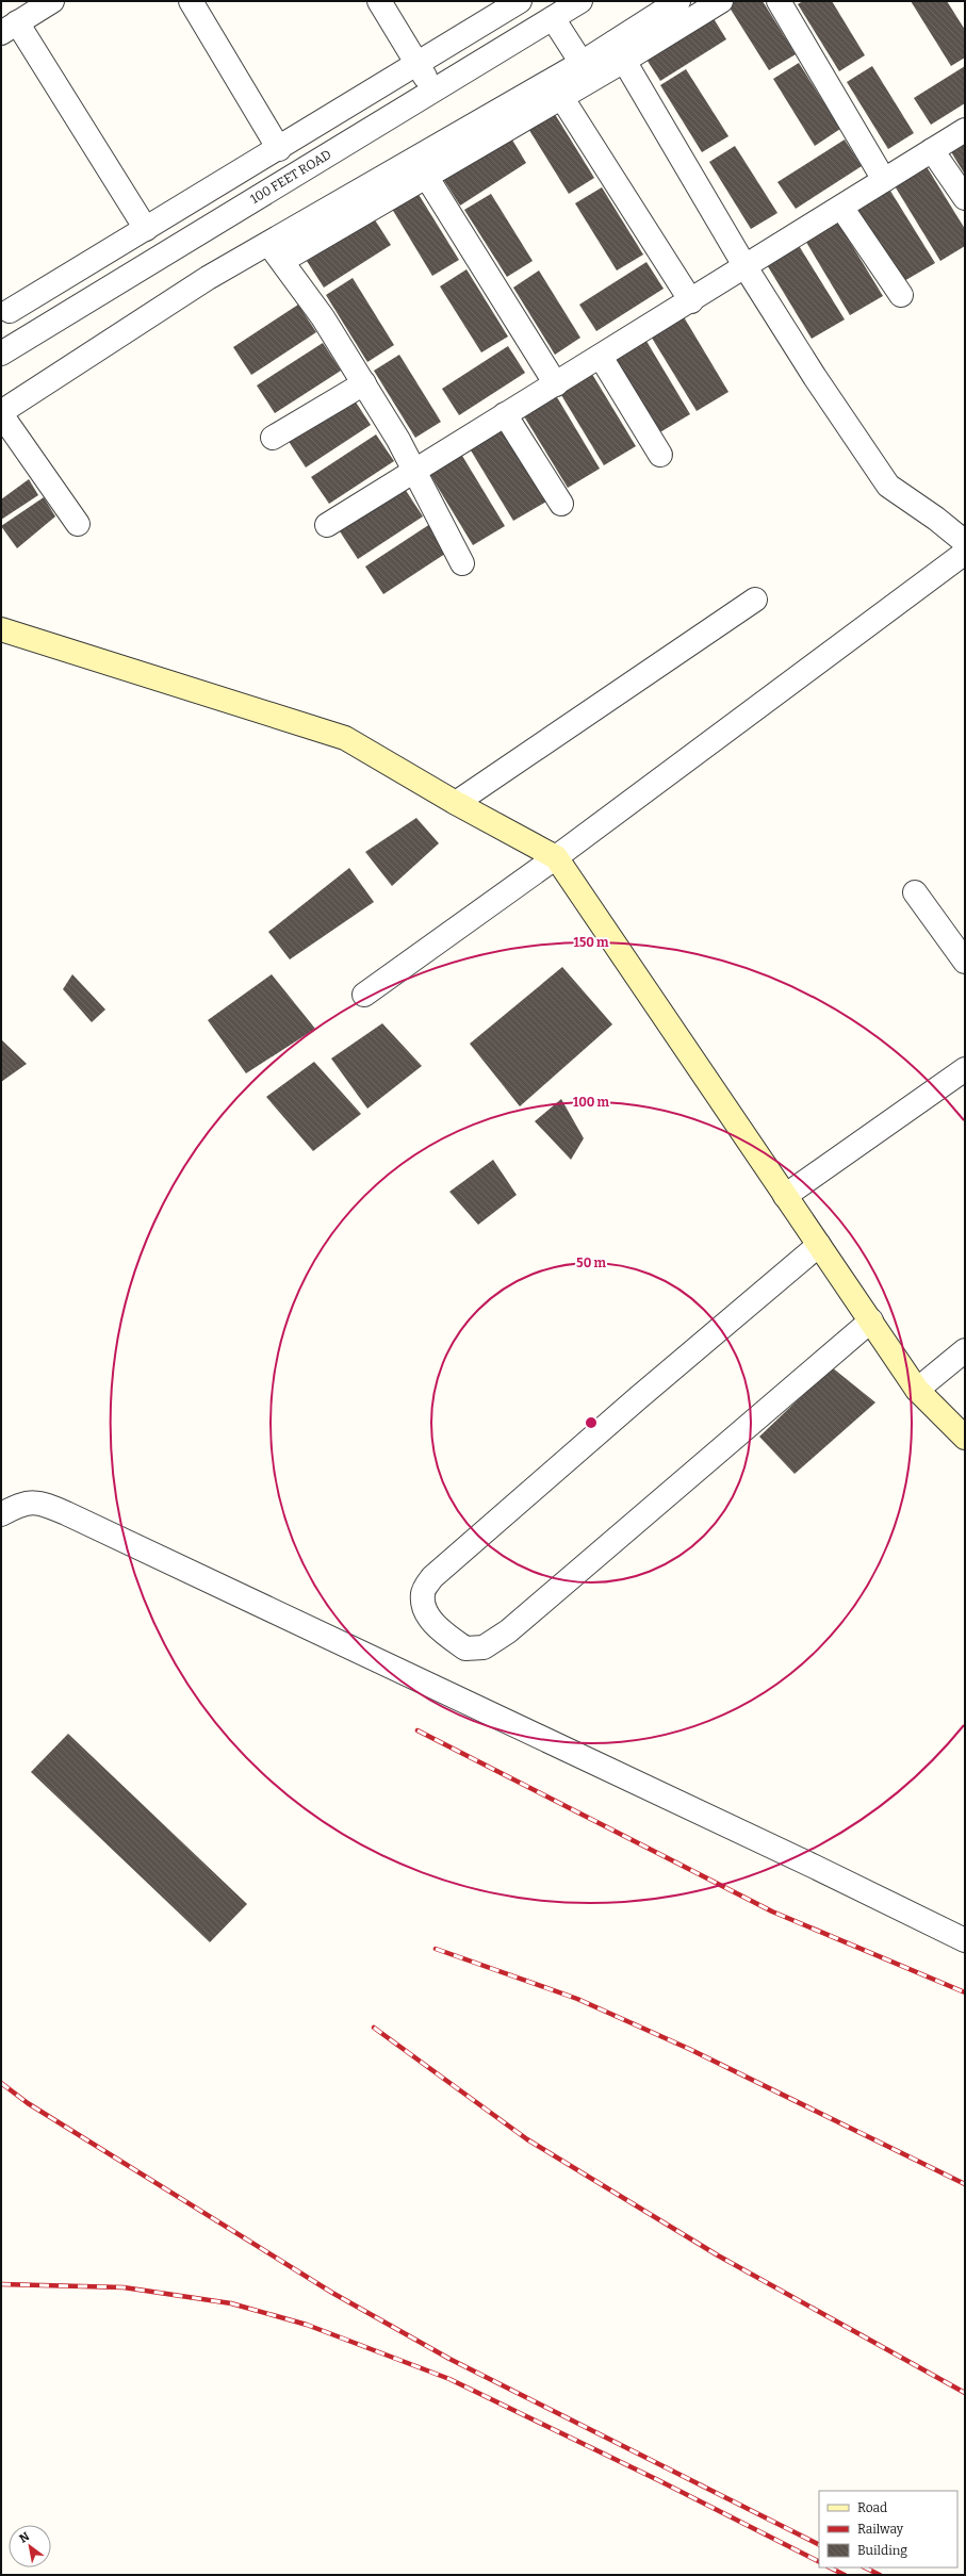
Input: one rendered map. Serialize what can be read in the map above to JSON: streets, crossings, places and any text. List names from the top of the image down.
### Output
{
  "streets": {
    "street": ["100 FEET ROAD"]
  },
  "legend": ["Road", "Railway", "Building"],
  "north": "top left",
  "rings": ["150 m", "100 m", "50 m"]
}
